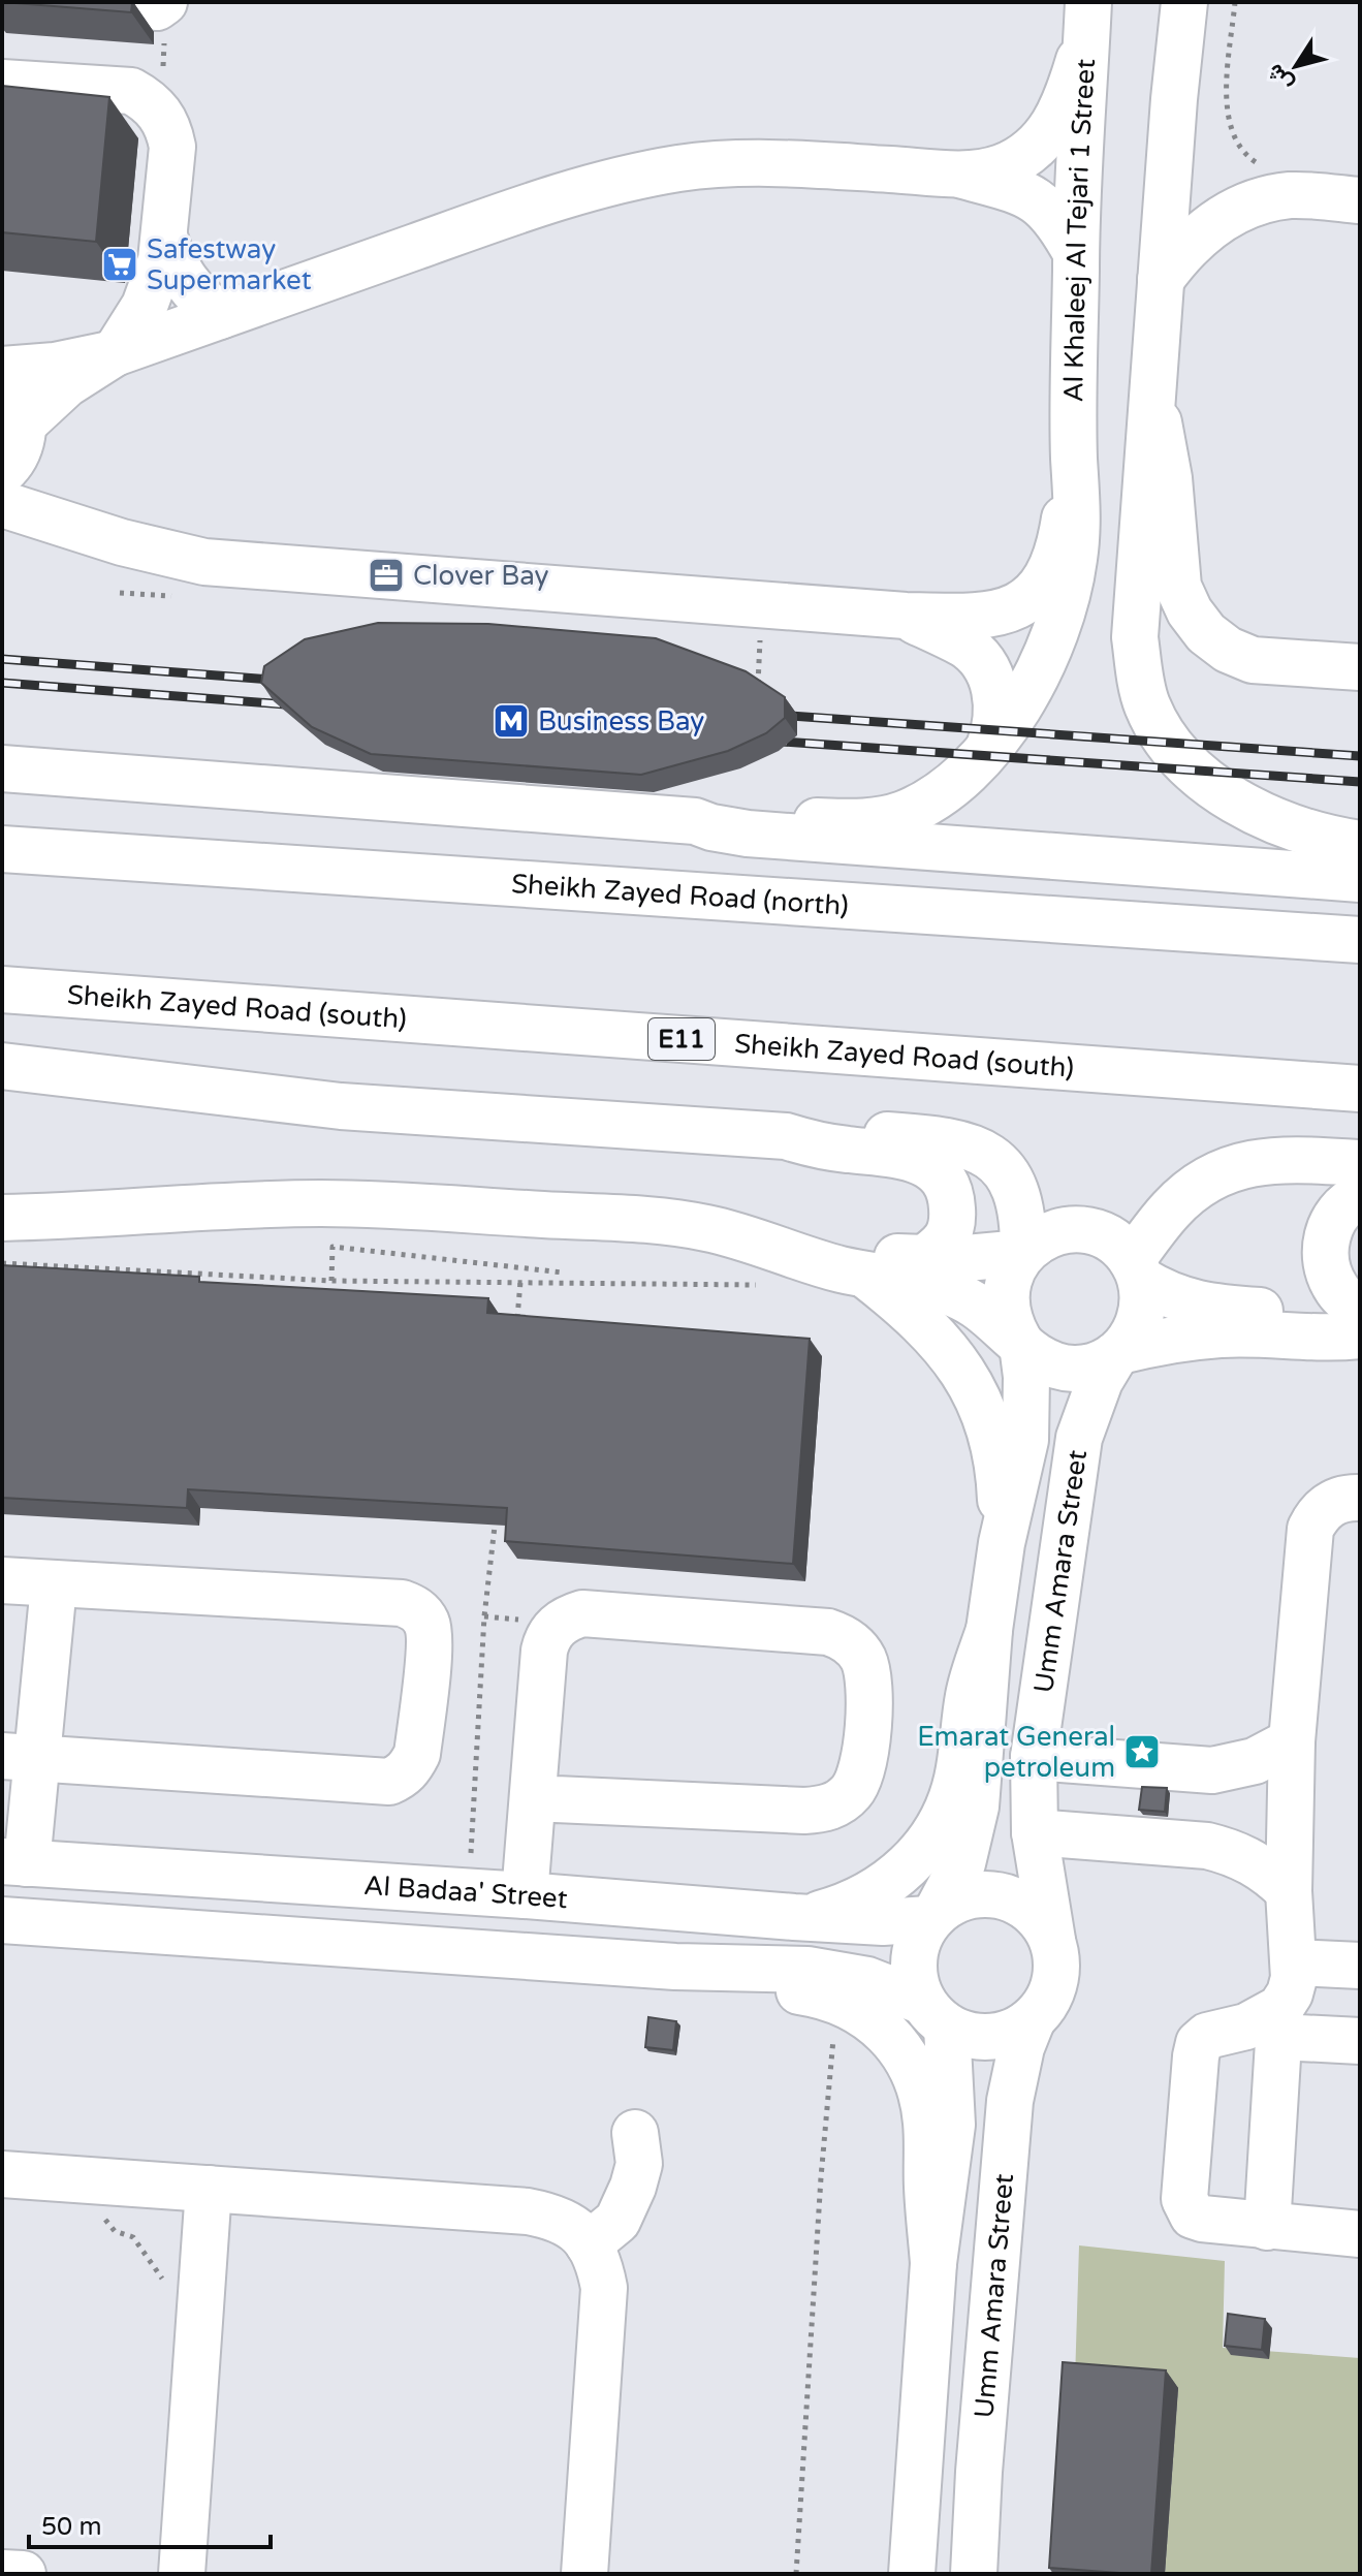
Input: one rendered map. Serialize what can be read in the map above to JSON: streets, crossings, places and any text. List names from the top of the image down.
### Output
{
  "streets": {
    "main road": [
      "Al Khaleej Al Tejari 1 Street",
      "Sheikh Zayed Road (north)",
      "Sheikh Zayed Road (south)",
      "E11",
      "Umm Amara Street",
      "Al Badaa' Street"
    ]
  },
  "crossings": [
    ["Umm Amara Street", "Al Badaa' Street"]
  ],
  "places": {
    "supermarket": ["Safestway Supermarket"],
    "office": ["Clover Bay"],
    "metro station": ["Business Bay"],
    "place": ["Emarat General petroleum"]
  },
  "scale_bar": "50 m",
  "north": "bottom left"
}
